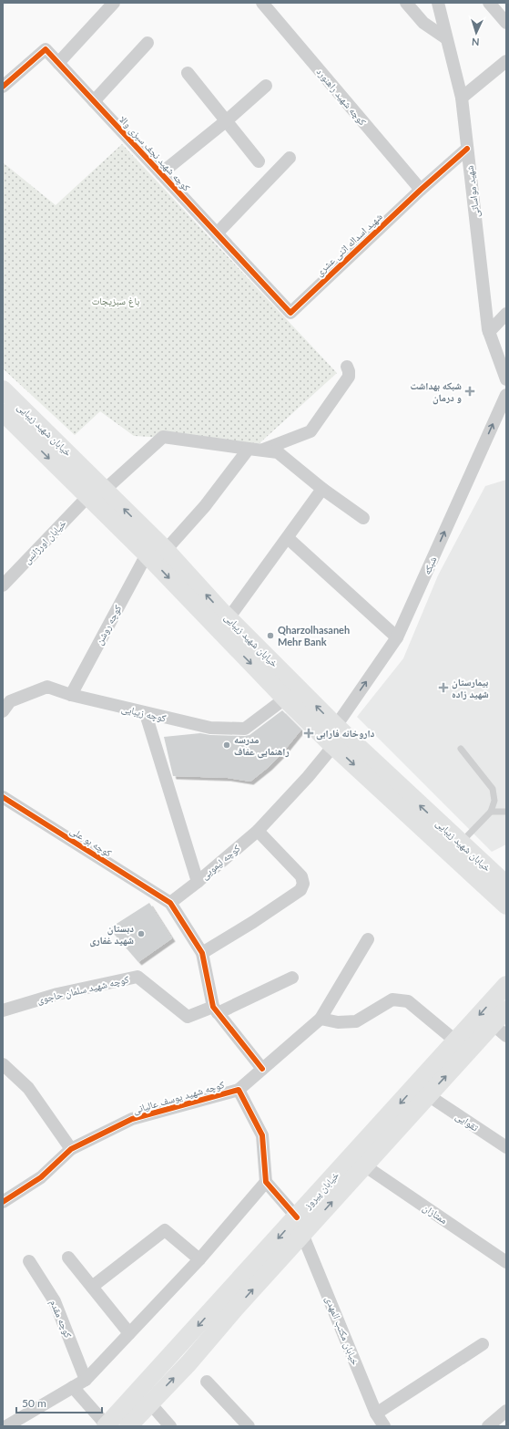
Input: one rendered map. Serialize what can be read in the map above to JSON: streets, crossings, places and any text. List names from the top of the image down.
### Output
{
  "streets": {
    "main road": ["خیابان شهید زیبایی", "خیابان پیروز"],
    "street": [
      "کوچه شهید راهنورد",
      "کوچه شهید نجف سبزی والا",
      "شهید مواساتی",
      "شهید اسداله اثنی عشری",
      "خیابان اورژانس",
      "شبکه",
      "کوچه روشن",
      "کوچه زیبایی",
      "کوچه بو علی",
      "کوچه لیمویی",
      "کوچه شهید سلمان حاجوی",
      "کوچه شهید یوسف عالیانی",
      "تقوایی",
      "ممتازان",
      "کوچه مقدم",
      "خیابان مکتب المهدی"
    ]
  },
  "crossings": [
    ["کوچه شهید راهنورد", "شهید اسداله اثنی عشری"],
    ["کوچه شهید نجف سبزی والا", "شهید اسداله اثنی عشری"],
    ["شهید مواساتی", "شهید اسداله اثنی عشری"],
    ["خیابان شهید زیبایی", "خیابان اورژانس"],
    ["خیابان شهید زیبایی", "شبکه"],
    ["خیابان شهید زیبایی", "کوچه روشن"],
    ["خیابان شهید زیبایی", "کوچه زیبایی"],
    ["خیابان شهید زیبایی", "کوچه لیمویی"],
    ["کوچه روشن", "کوچه زیبایی"],
    ["کوچه زیبایی", "کوچه لیمویی"],
    ["تقوایی", "خیابان پیروز"],
    ["خیابان پیروز", "ممتازان"],
    ["خیابان پیروز", "خیابان مکتب المهدی"]
  ],
  "one_way": ["شبکه"],
  "parks": ["باغ سبزیجات"],
  "places": {
    "health": ["شبکه بهداشت و درمان", "بیمارستان شهید زاده", "داروخانه فارابی"],
    "other": ["Qharzolhasaneh Mehr Bank", "مدرسه راهنمایی عفاف", "دبستان شهید غفاری"]
  },
  "scale_bar": "50 m",
  "north": "bottom"
}
